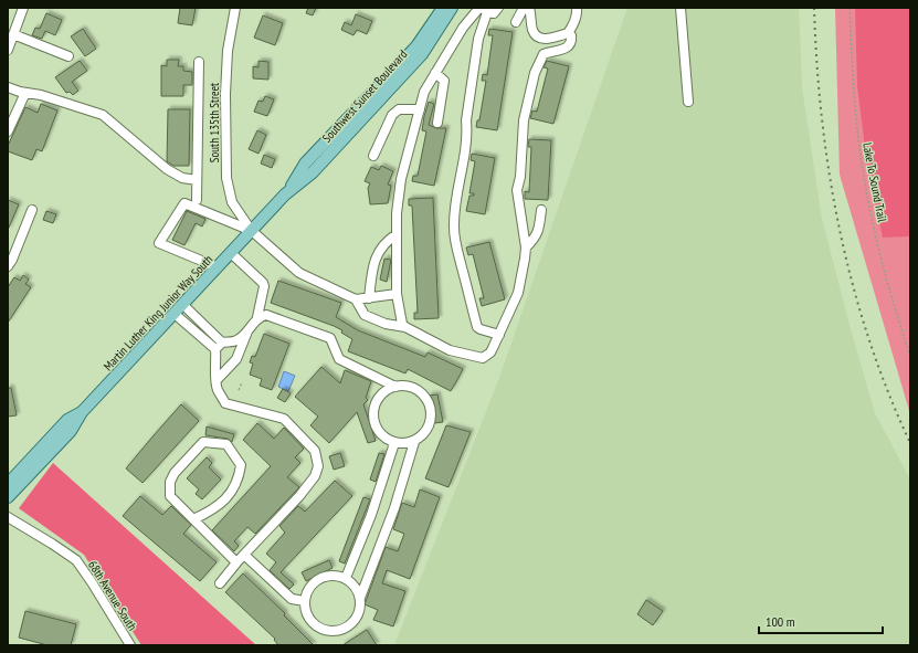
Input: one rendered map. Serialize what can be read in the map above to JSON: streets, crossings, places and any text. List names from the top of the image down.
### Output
{
  "streets": {
    "main road": ["Southwest Sunset Boulevard", "Martin Luther King Junior Way South"],
    "street": ["South 135th Street", "68th Avenue South"],
    "path": ["Lake To Sound Trail"]
  },
  "crossings": [
    ["Southwest Sunset Boulevard", "South 135th Street"],
    ["Southwest Sunset Boulevard", "Martin Luther King Junior Way South"],
    ["South 135th Street", "Martin Luther King Junior Way South"]
  ],
  "scale_bar": "100 m"
}
